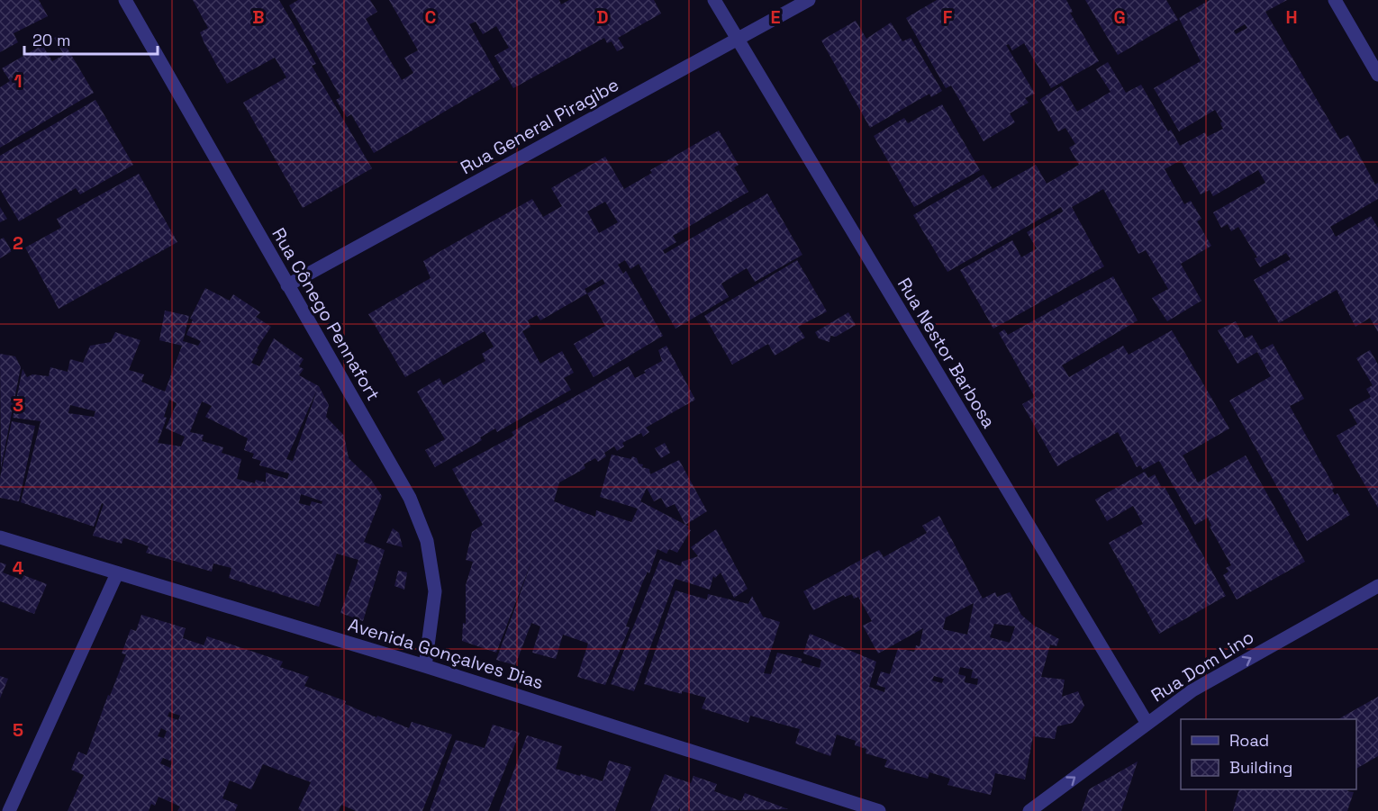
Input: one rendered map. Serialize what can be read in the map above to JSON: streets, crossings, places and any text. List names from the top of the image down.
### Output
{
  "streets": {
    "street": [
      "Rua General Piragibe",
      "Rua Cônego Pennafort",
      "Rua Nestor Barbosa",
      "Avenida Gonçalves Dias",
      "Rua Dom Lino"
    ]
  },
  "crossings": [
    ["Rua General Piragibe", "Rua Cônego Pennafort"],
    ["Rua General Piragibe", "Rua Nestor Barbosa"],
    ["Rua Cônego Pennafort", "Avenida Gonçalves Dias"],
    ["Rua Nestor Barbosa", "Rua Dom Lino"]
  ],
  "one_way": ["Rua Dom Lino"],
  "legend": ["Road", "Building"],
  "scale_bar": "20 m",
  "grid": {
    "columns": [
      "B",
      "C",
      "D",
      "E",
      "F",
      "G",
      "H"
    ],
    "rows": [
      "1",
      "2",
      "3",
      "4",
      "5"
    ]
  }
}
